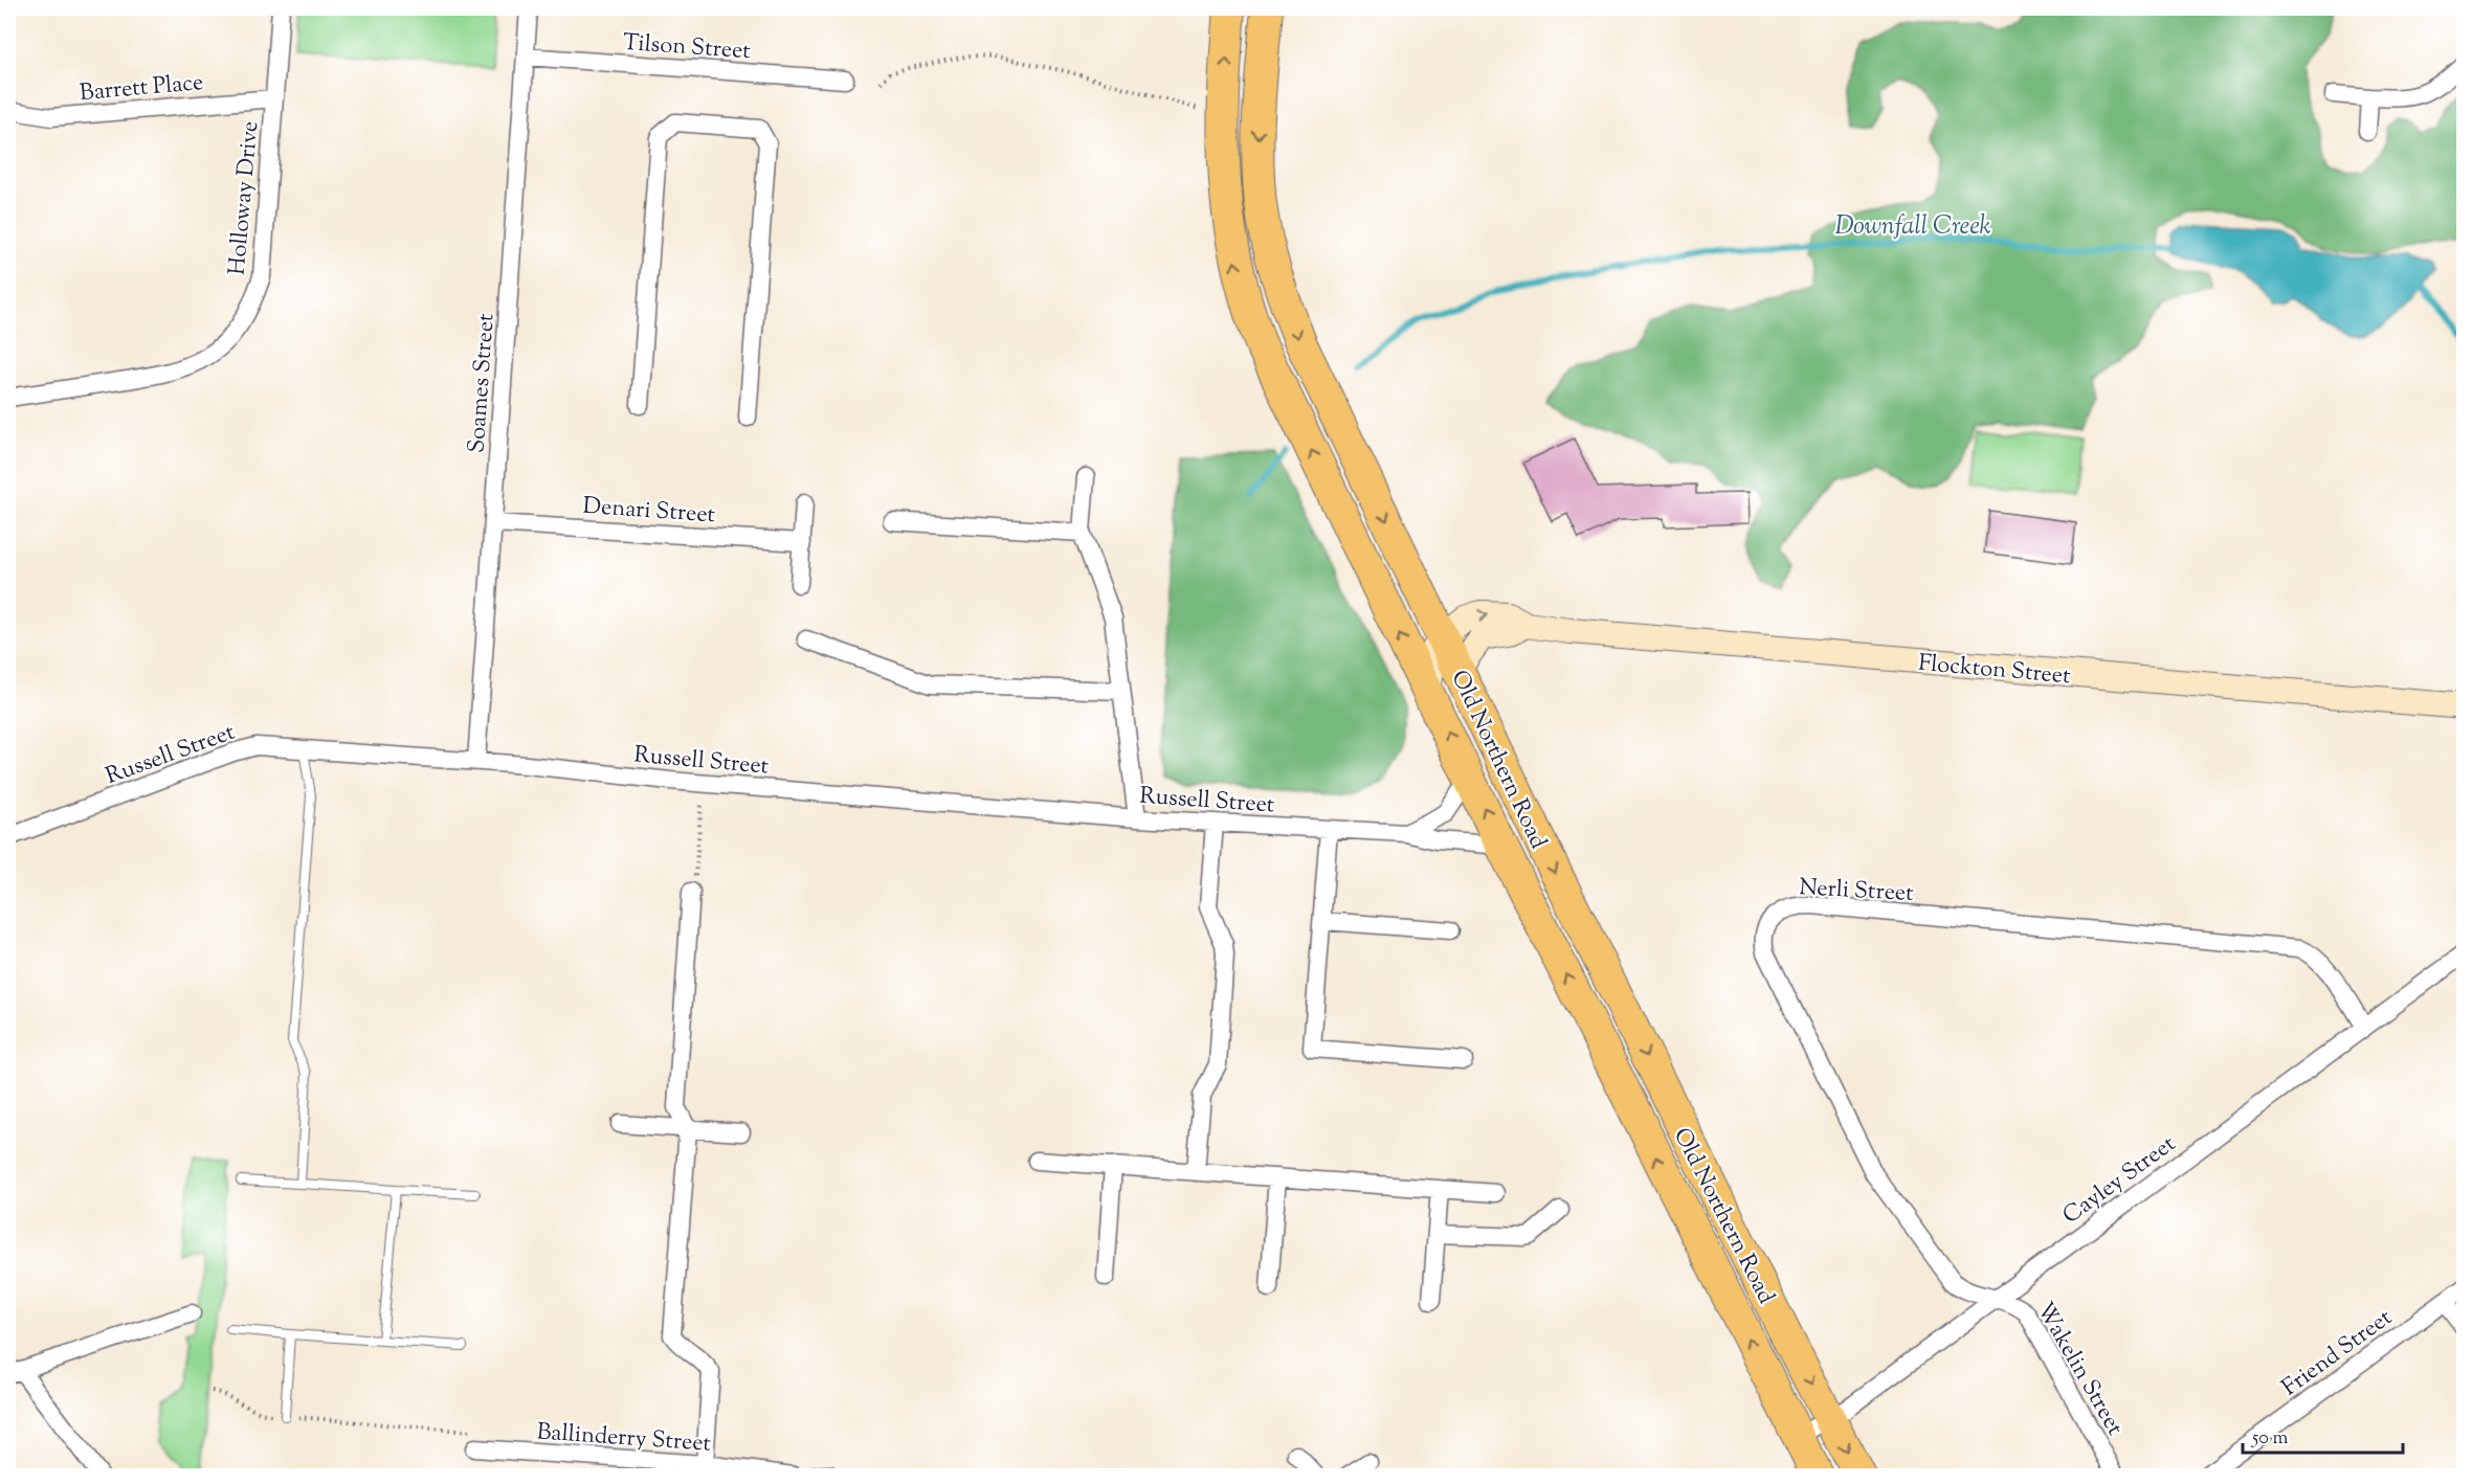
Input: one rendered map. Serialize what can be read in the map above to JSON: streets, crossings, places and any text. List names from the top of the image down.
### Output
{
  "streets": {
    "highway": ["Old Northern Road"],
    "street": [
      "Tilson Street",
      "Barrett Place",
      "Holloway Drive",
      "Soames Street",
      "Denari Street",
      "Flockton Street",
      "Russell Street",
      "Nerli Street",
      "Cayley Street",
      "Friend Street",
      "Wakelin Street",
      "Ballinderry Street"
    ]
  },
  "crossings": [
    ["Tilson Street", "Soames Street"],
    ["Barrett Place", "Holloway Drive"],
    ["Soames Street", "Denari Street"],
    ["Soames Street", "Russell Street"],
    ["Flockton Street", "Old Northern Road"],
    ["Russell Street", "Old Northern Road"],
    ["Old Northern Road", "Cayley Street"],
    ["Nerli Street", "Cayley Street"],
    ["Nerli Street", "Wakelin Street"],
    ["Cayley Street", "Wakelin Street"]
  ],
  "water": ["Downfall Creek"],
  "scale_bar": "50 m"
}
